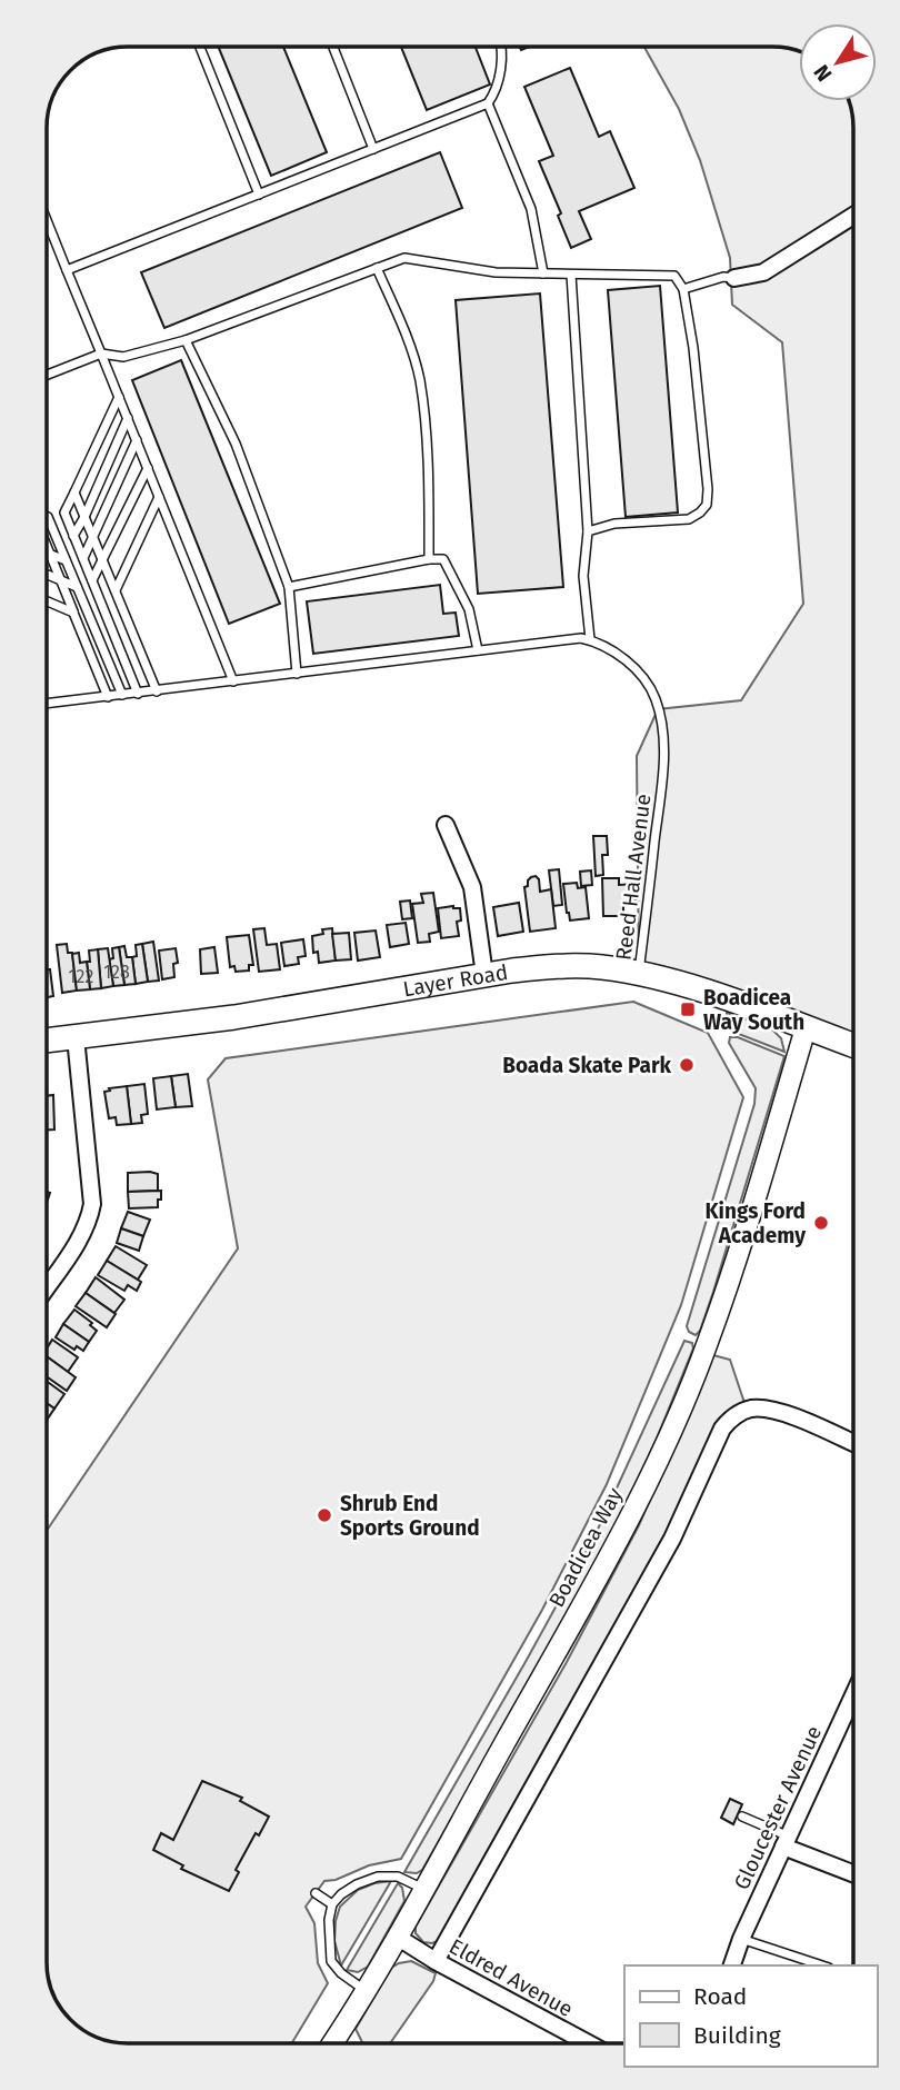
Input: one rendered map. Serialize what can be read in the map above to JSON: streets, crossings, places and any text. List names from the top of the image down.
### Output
{
  "streets": {
    "main road": ["Layer Road"],
    "street": ["Boadicea Way", "Gloucester Avenue", "Eldred Avenue"],
    "lane": ["Reed Hall Avenue"]
  },
  "crossings": [
    ["Reed Hall Avenue", "Layer Road"],
    ["Layer Road", "Boadicea Way"],
    ["Boadicea Way", "Eldred Avenue"]
  ],
  "places": {
    "transit": ["Boadicea Way South"],
    "other": ["Boada Skate Park", "Kings Ford Academy", "Shrub End Sports Ground"]
  },
  "house_numbers": ["128", "122"],
  "legend": ["Road", "Building"],
  "north": "bottom left"
}
